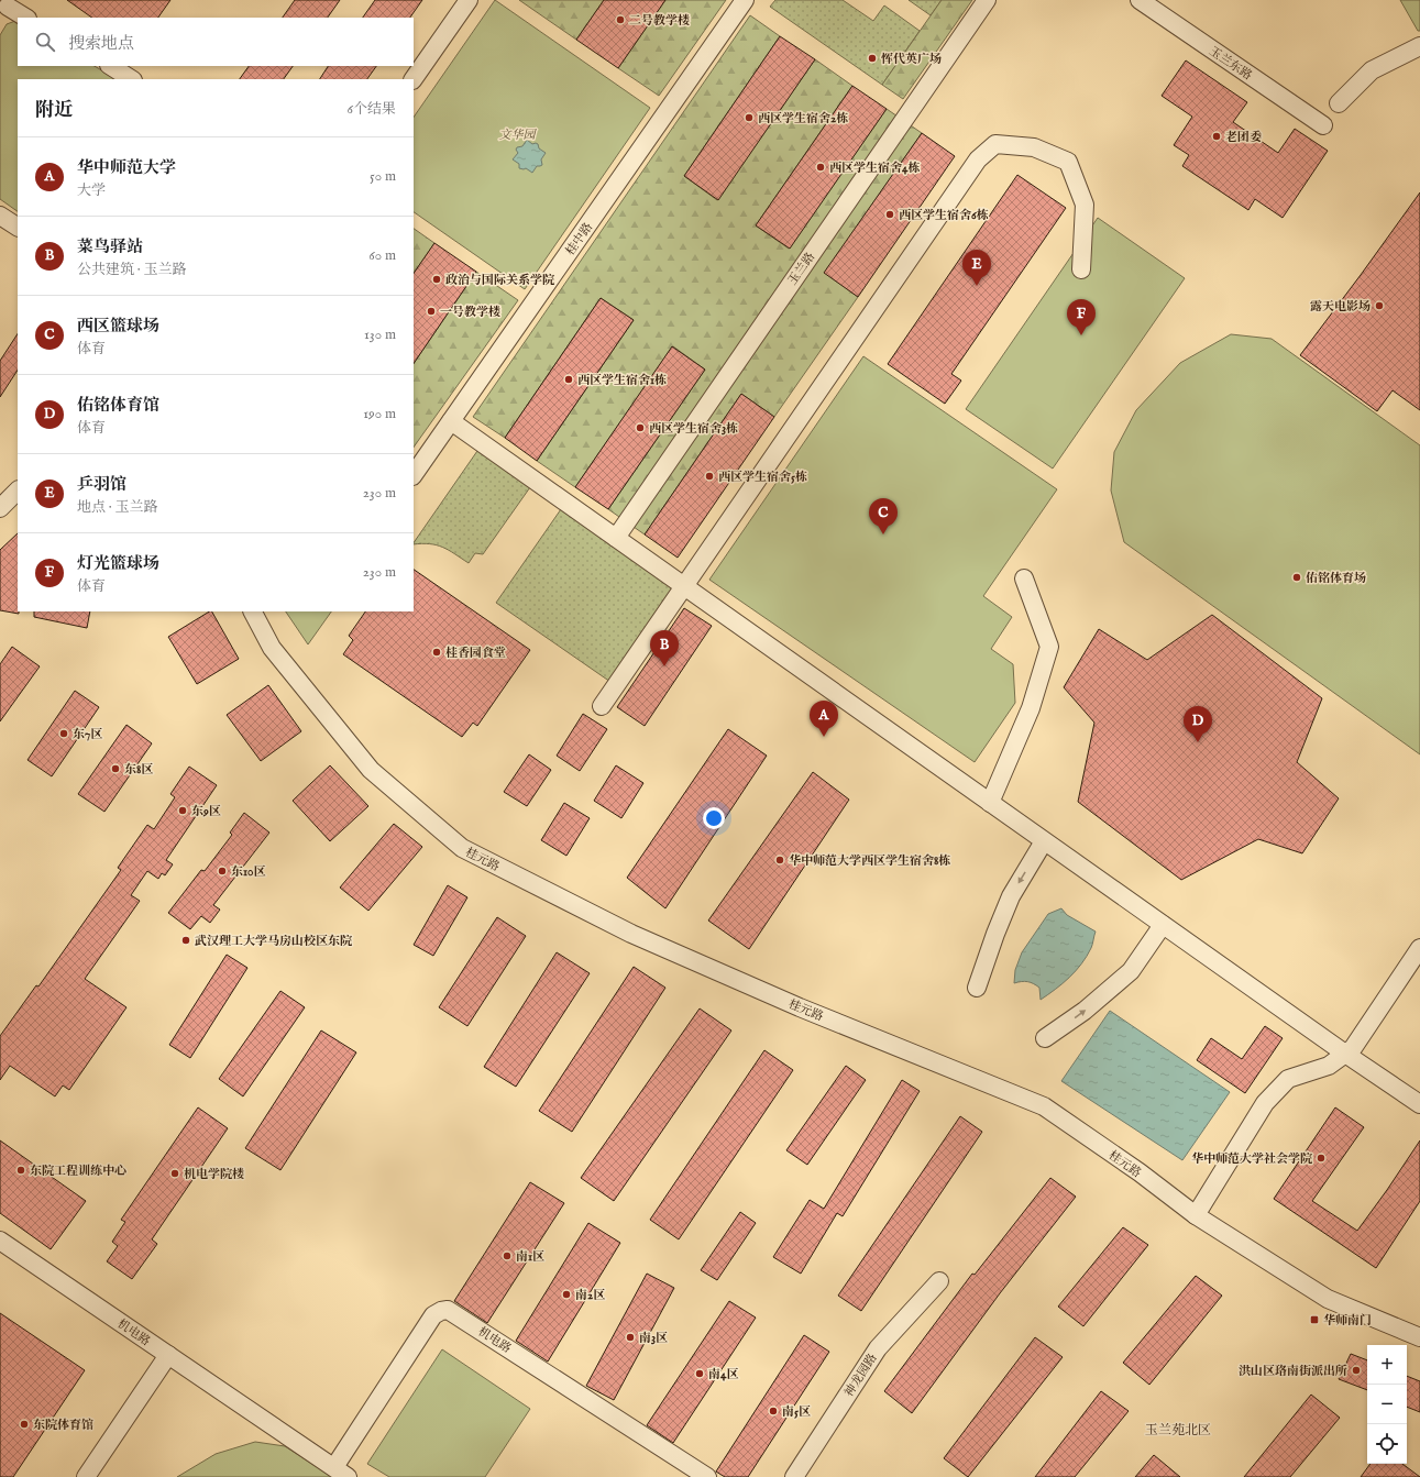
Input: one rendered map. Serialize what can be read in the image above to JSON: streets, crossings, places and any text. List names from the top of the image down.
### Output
{
  "streets": {
    "street": [
      "玉兰东路",
      "桂中路",
      "玉兰路",
      "桂元路",
      "机电路",
      "神龙园路"
    ]
  },
  "districts": ["玉兰苑北区"],
  "parks": ["文华园"],
  "places": {
    "other": [
      "二号教学楼",
      "恽代英广场",
      "西区学生宿舍2栋",
      "老团委",
      "西区学生宿舍4栋",
      "西区学生宿舍6栋",
      "政治与国际关系学院",
      "露天电影场",
      "一号教学楼",
      "西区学生宿舍1栋",
      "西区学生宿舍3栋",
      "西区学生宿舍5栋",
      "佑铭体育场",
      "桂香园食堂",
      "东7区",
      "东8区",
      "东9区",
      "华中师范大学西区学生宿舍8栋",
      "东10区",
      "武汉理工大学马房山校区东院",
      "华中师范大学社会学院",
      "东院工程训练中心",
      "机电学院楼",
      "南1区",
      "南2区",
      "南3区",
      "洪山区珞南街派出所",
      "南4区",
      "南5区",
      "东院体育馆"
    ],
    "transit": ["华师南门"]
  },
  "page": {
    "search": "搜索地点",
    "heading": ["附近", "6个结果"],
    "list": [
      {
        "mark": "A",
        "name": "华中师范大学",
        "note": "大学",
        "value": "50 m"
      },
      {
        "mark": "B",
        "name": "菜鸟驿站",
        "note": "公共建筑 · 玉兰路",
        "value": "60 m"
      },
      {
        "mark": "C",
        "name": "西区篮球场",
        "note": "体育",
        "value": "130 m"
      },
      {
        "mark": "D",
        "name": "佑铭体育馆",
        "note": "体育",
        "value": "190 m"
      },
      {
        "mark": "E",
        "name": "乒羽馆",
        "note": "地点 · 玉兰路",
        "value": "230 m"
      },
      {
        "mark": "F",
        "name": "灯光篮球场",
        "note": "体育",
        "value": "230 m"
      }
    ],
    "pins": [
      "E",
      "F",
      "C",
      "B",
      "A",
      "D"
    ],
    "map_buttons": ["+", "−"]
  }
}
